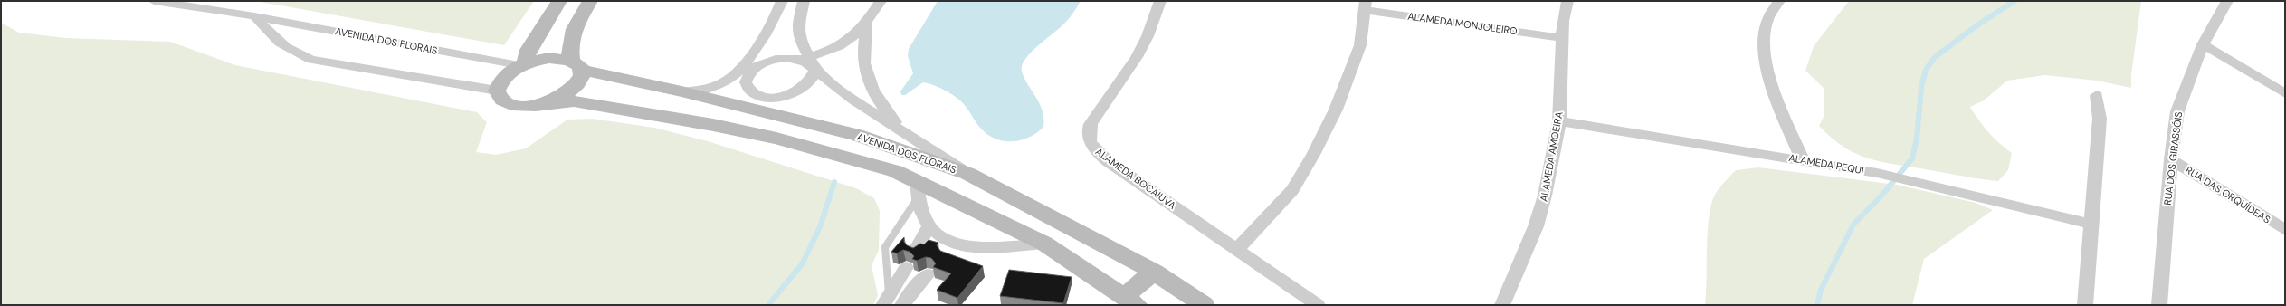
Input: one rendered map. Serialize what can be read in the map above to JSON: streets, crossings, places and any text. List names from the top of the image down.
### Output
{
  "streets": {
    "street": [
      "ALAMEDA MONJOLEIRO",
      "AVENIDA DOS FLORAIS",
      "ALAMEDA AMOEIRA",
      "RUA DOS GIRASSÓIS",
      "ALAMEDA PEQUI",
      "ALAMEDA BOCAIUVA",
      "RUA DAS ORQUÍDEAS"
    ]
  },
  "crossings": [
    ["ALAMEDA MONJOLEIRO", "ALAMEDA AMOEIRA"],
    ["ALAMEDA AMOEIRA", "ALAMEDA PEQUI"],
    ["RUA DOS GIRASSÓIS", "RUA DAS ORQUÍDEAS"]
  ]
}
